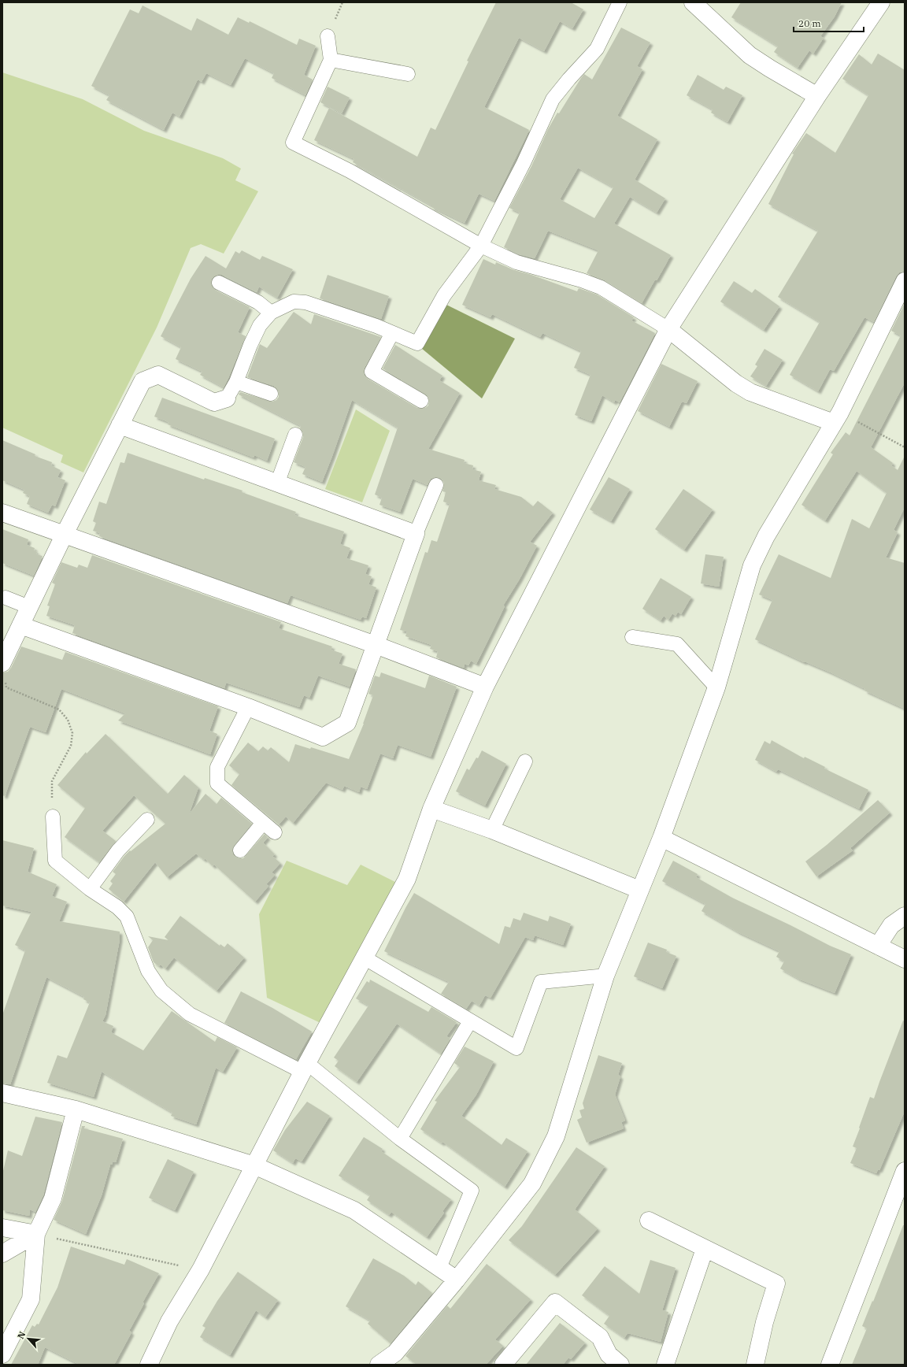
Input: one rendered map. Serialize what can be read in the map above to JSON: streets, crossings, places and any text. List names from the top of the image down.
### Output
{
  "scale_bar": "20 m",
  "north": "top left"
}
